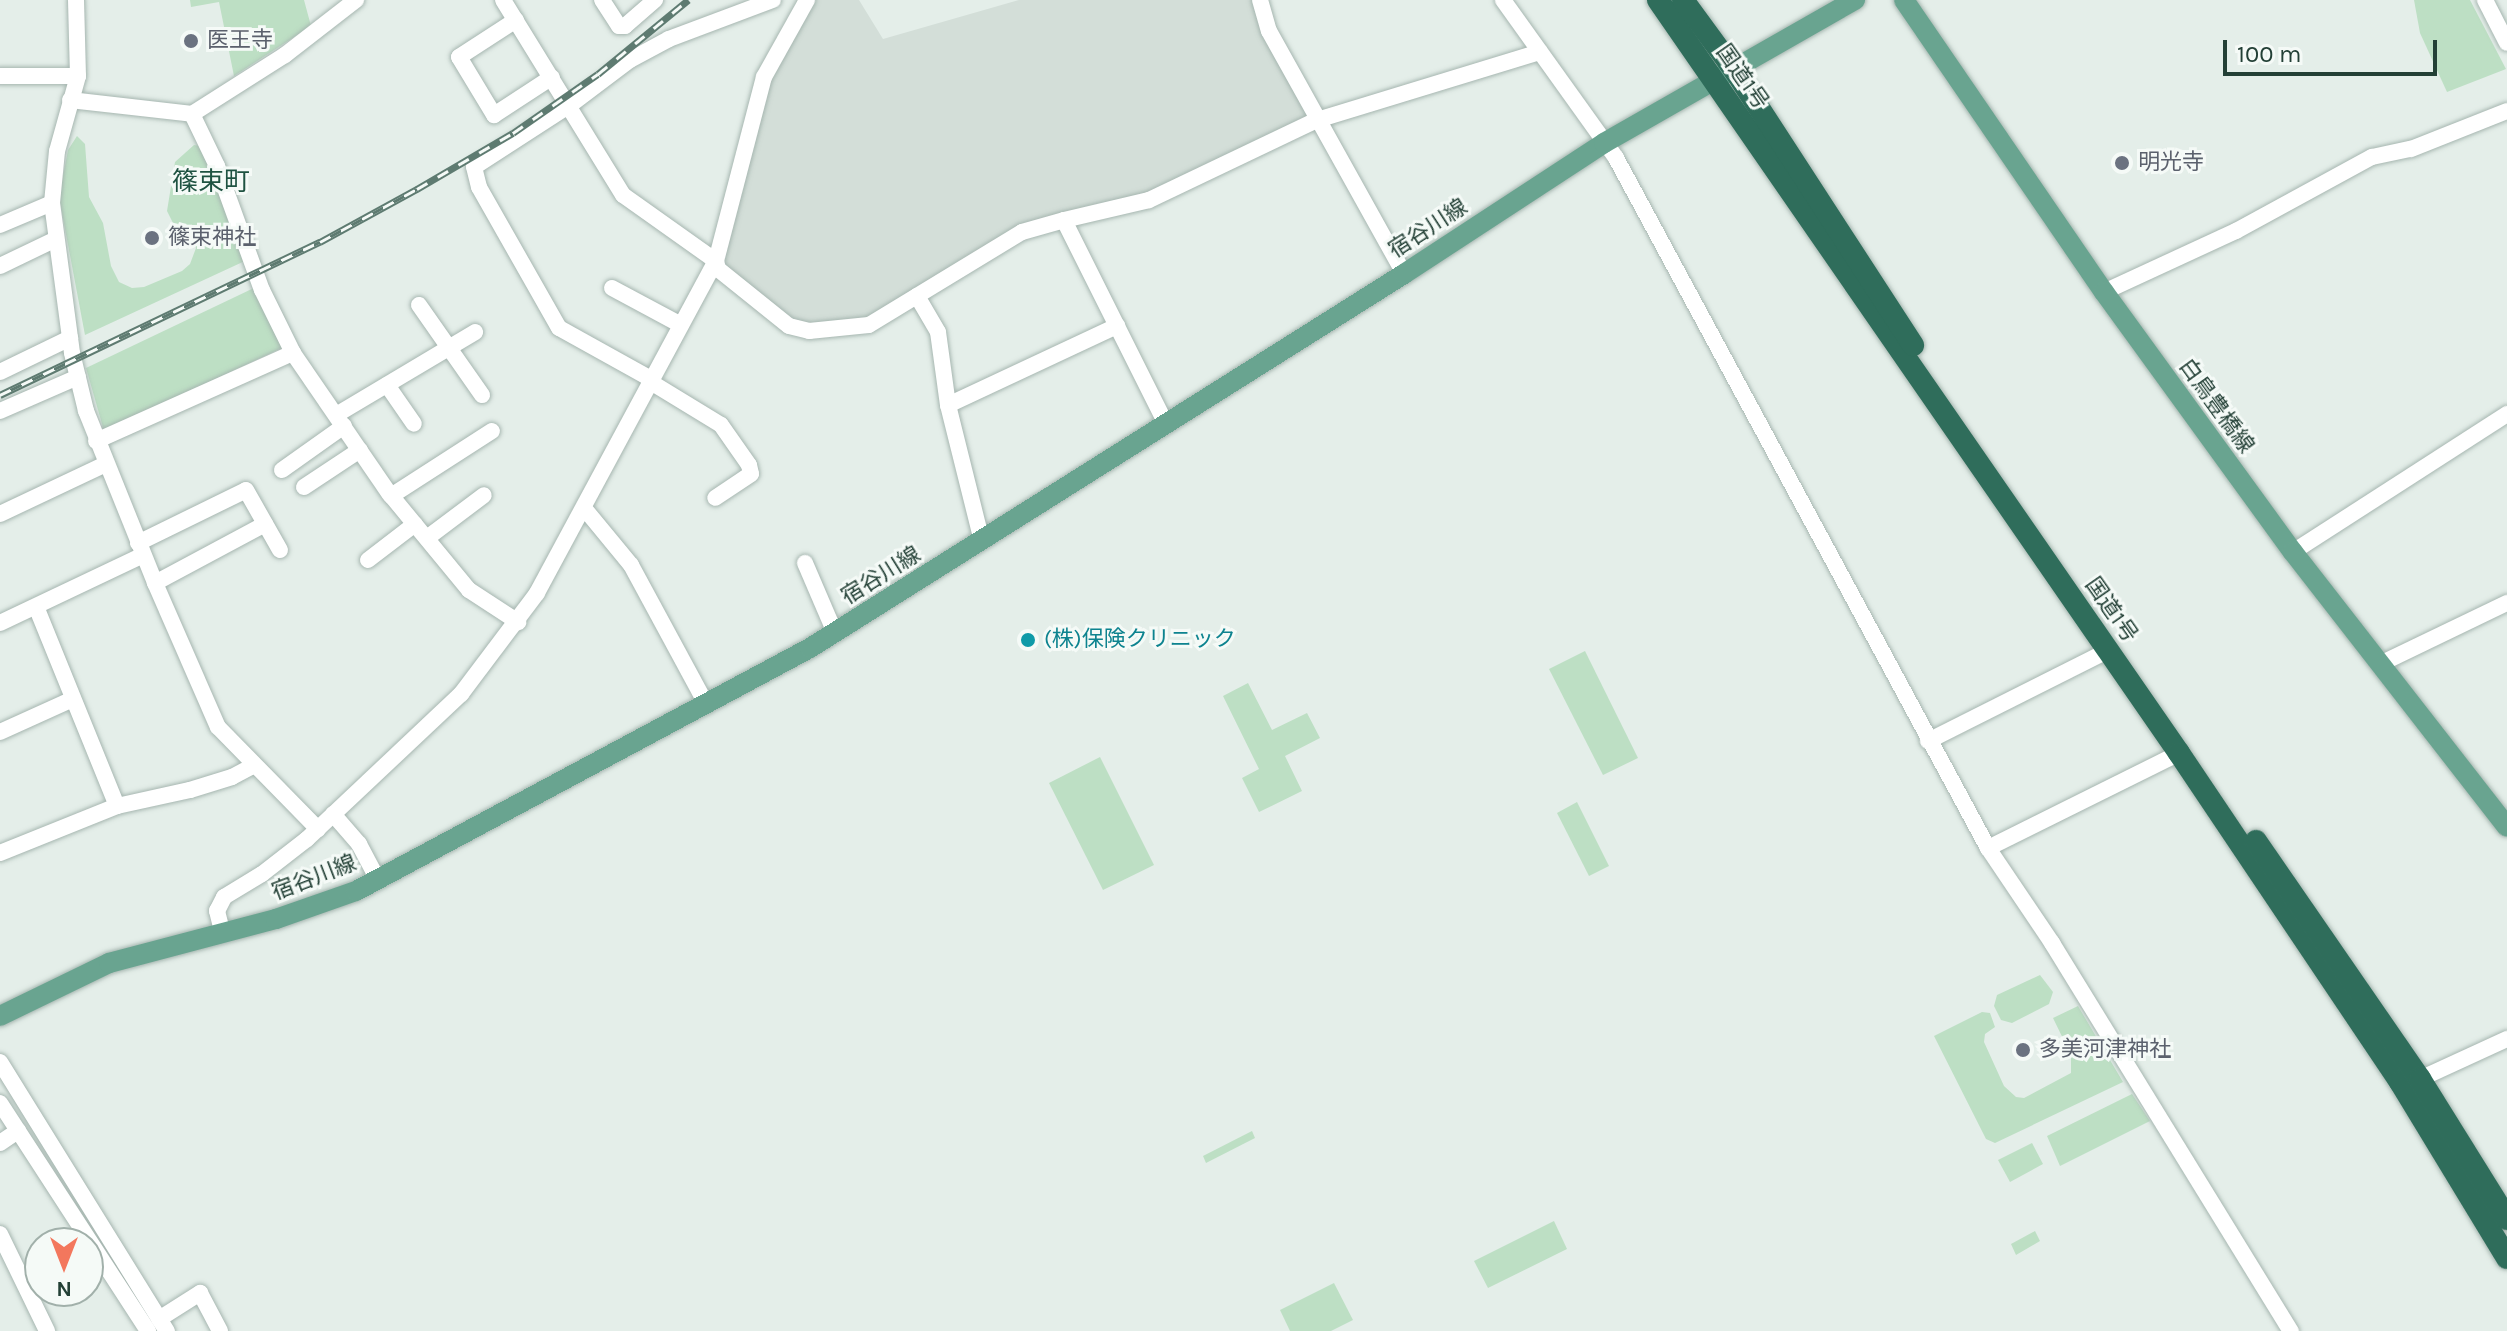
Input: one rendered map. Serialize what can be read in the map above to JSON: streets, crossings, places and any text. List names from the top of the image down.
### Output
{
  "streets": {
    "highway": ["国道1号"],
    "main road": ["宿谷川線", "白鳥豊橋線"]
  },
  "crossings": [
    ["国道1号", "宿谷川線"]
  ],
  "districts": ["篠束町"],
  "places": [
    "医王寺",
    "明光寺",
    "篠束神社",
    "(株)保険クリニック",
    "多美河津神社"
  ],
  "scale_bar": "100 m",
  "north": "bottom"
}
